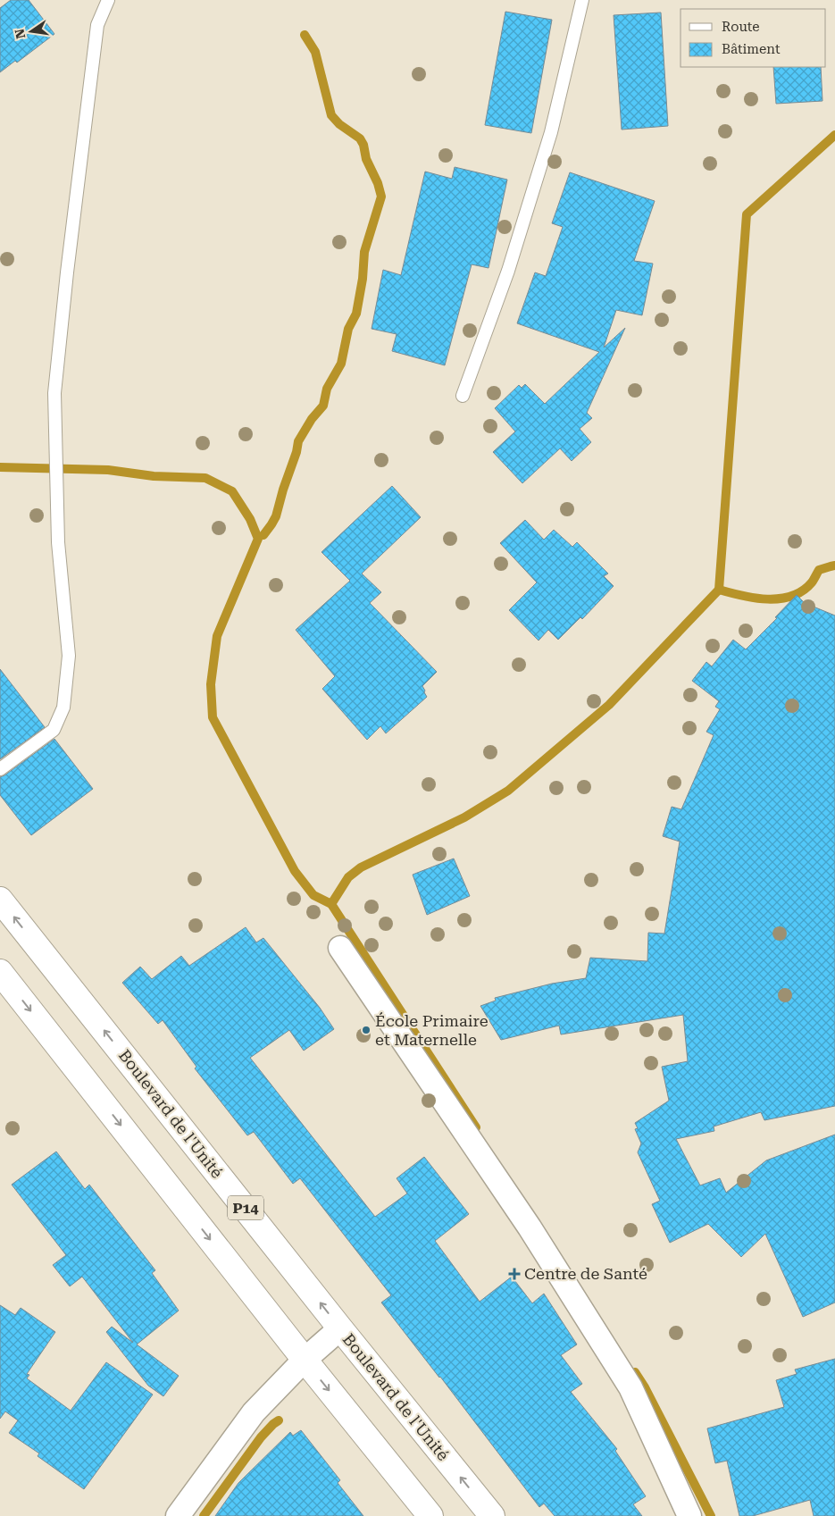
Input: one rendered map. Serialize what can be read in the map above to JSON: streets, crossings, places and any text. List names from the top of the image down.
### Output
{
  "streets": {
    "main road": ["Boulevard de l'Unité", "P14"]
  },
  "places": {
    "other": ["École Primaire et Maternelle"],
    "health": ["Centre de Santé"]
  },
  "legend": ["Route", "Bâtiment"],
  "north": "left"
}
